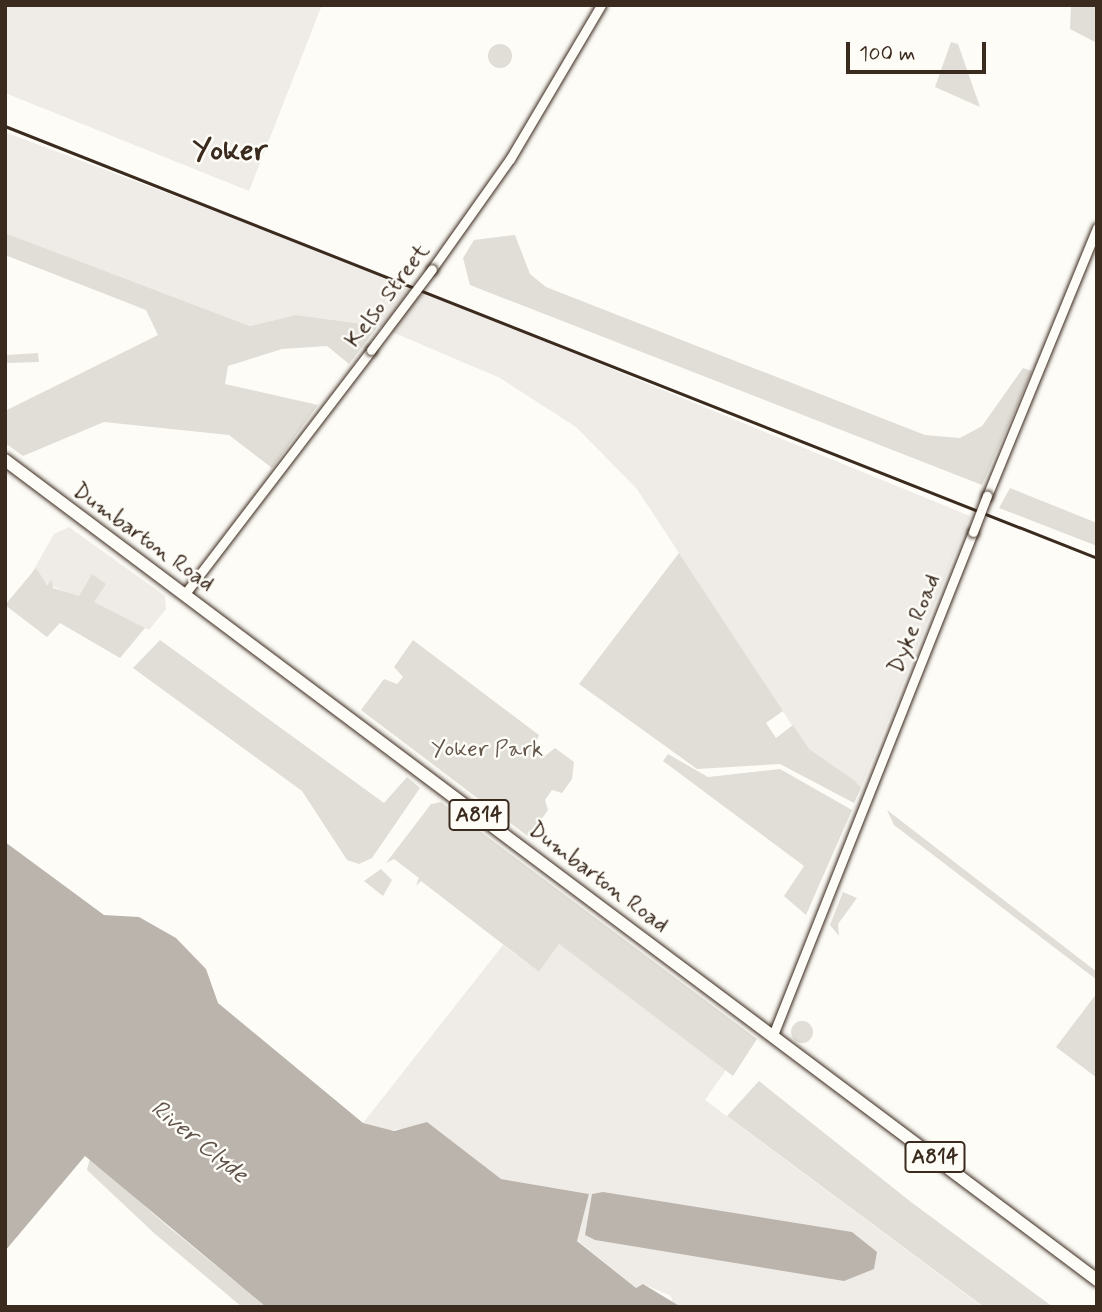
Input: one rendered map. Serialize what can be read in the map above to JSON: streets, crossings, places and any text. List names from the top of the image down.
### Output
{
  "streets": {
    "main road": ["Dumbarton Road", "A814"],
    "street": ["Kelso Street", "Dyke Road"]
  },
  "crossings": [
    ["Kelso Street", "Dumbarton Road"],
    ["Dumbarton Road", "Dyke Road"]
  ],
  "districts": ["Yoker"],
  "water": ["River Clyde"],
  "parks": ["Yoker Park"],
  "scale_bar": "100 m"
}
